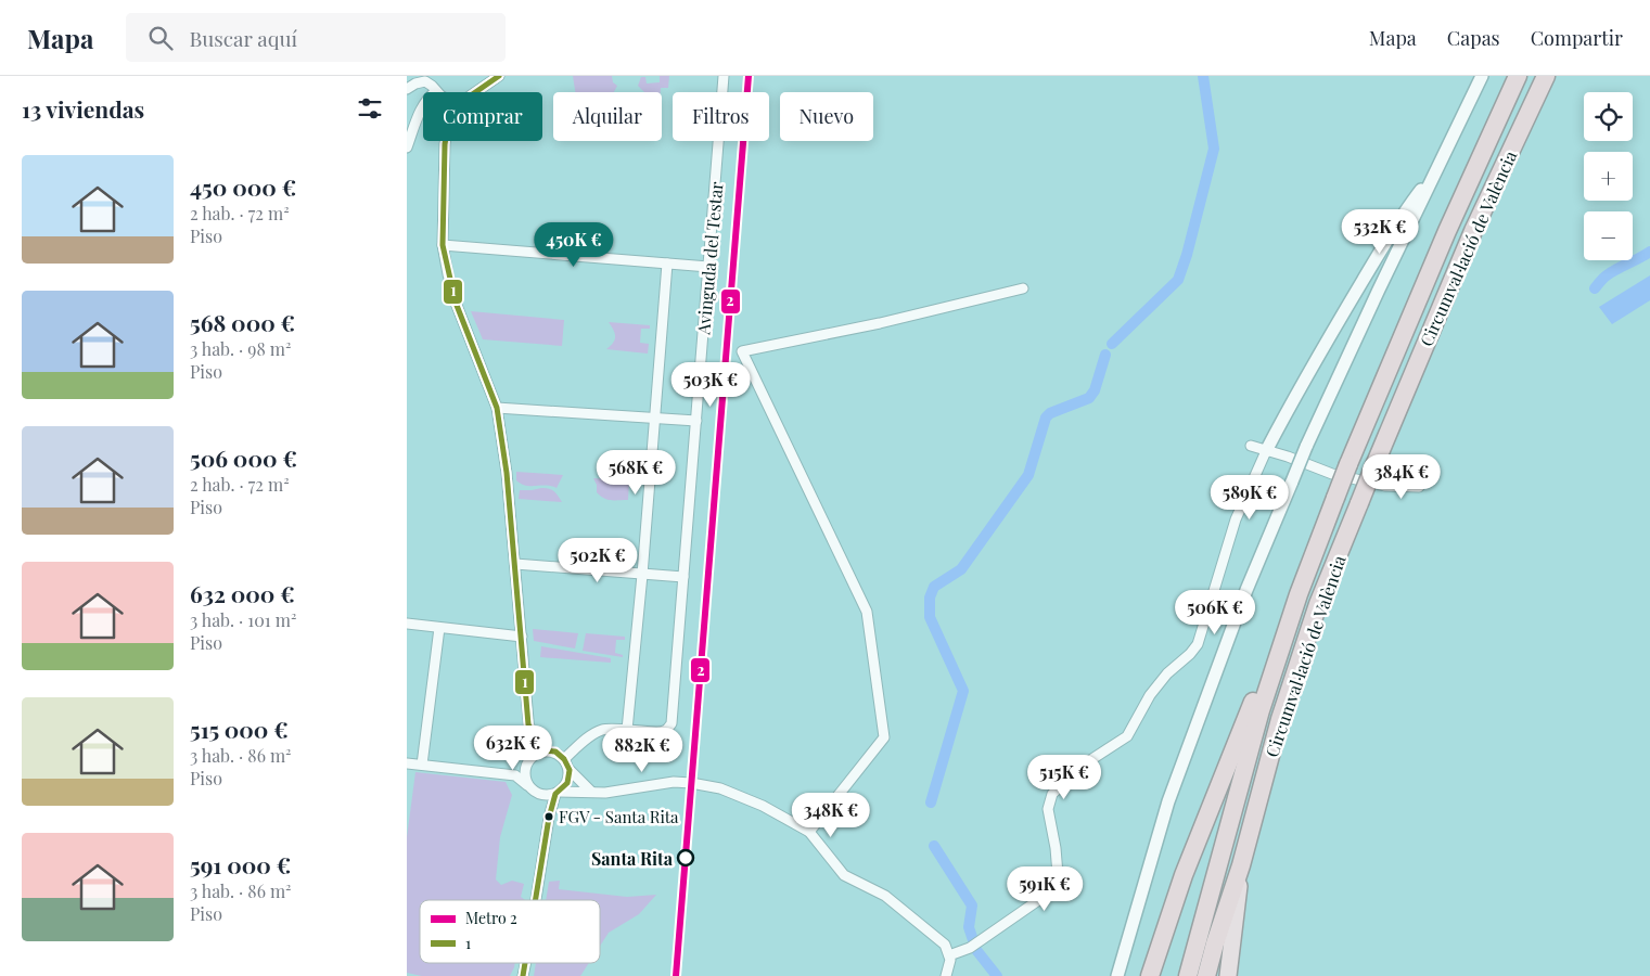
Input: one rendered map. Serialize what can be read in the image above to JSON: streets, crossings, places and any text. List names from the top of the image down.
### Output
{
  "streets": {
    "highway": ["Circumval·lació de València"],
    "street": ["Avinguda del Testar"]
  },
  "places": ["FGV - Santa Rita", "Santa Rita"],
  "lines": ["metro line 2", "transit line 1"],
  "legend": ["Metro 2", "1"],
  "page": {
    "header": "Mapa",
    "search": "Buscar aquí",
    "nav": ["Mapa", "Capas", "Compartir"],
    "heading": "13 viviendas",
    "map_buttons": ["+", "−"],
    "chip": [
      "Comprar",
      "Alquilar",
      "Filtros",
      "Nuevo"
    ],
    "list": [
      {
        "name": "450 000 €",
        "note": "2 hab. · 72 m² · Piso"
      },
      {
        "name": "568 000 €",
        "note": "3 hab. · 98 m² · Piso"
      },
      {
        "name": "506 000 €",
        "note": "2 hab. · 72 m² · Piso"
      },
      {
        "name": "632 000 €",
        "note": "3 hab. · 101 m² · Piso"
      },
      {
        "name": "515 000 €",
        "note": "3 hab. · 86 m² · Piso"
      },
      {
        "name": "591 000 €",
        "note": "3 hab. · 86 m² · Piso"
      }
    ],
    "price": [
      "532K €",
      "450K €",
      "503K €",
      "568K €",
      "384K €",
      "589K €",
      "502K €",
      "506K €",
      "632K €",
      "882K €",
      "515K €",
      "348K €",
      "591K €"
    ]
  }
}
